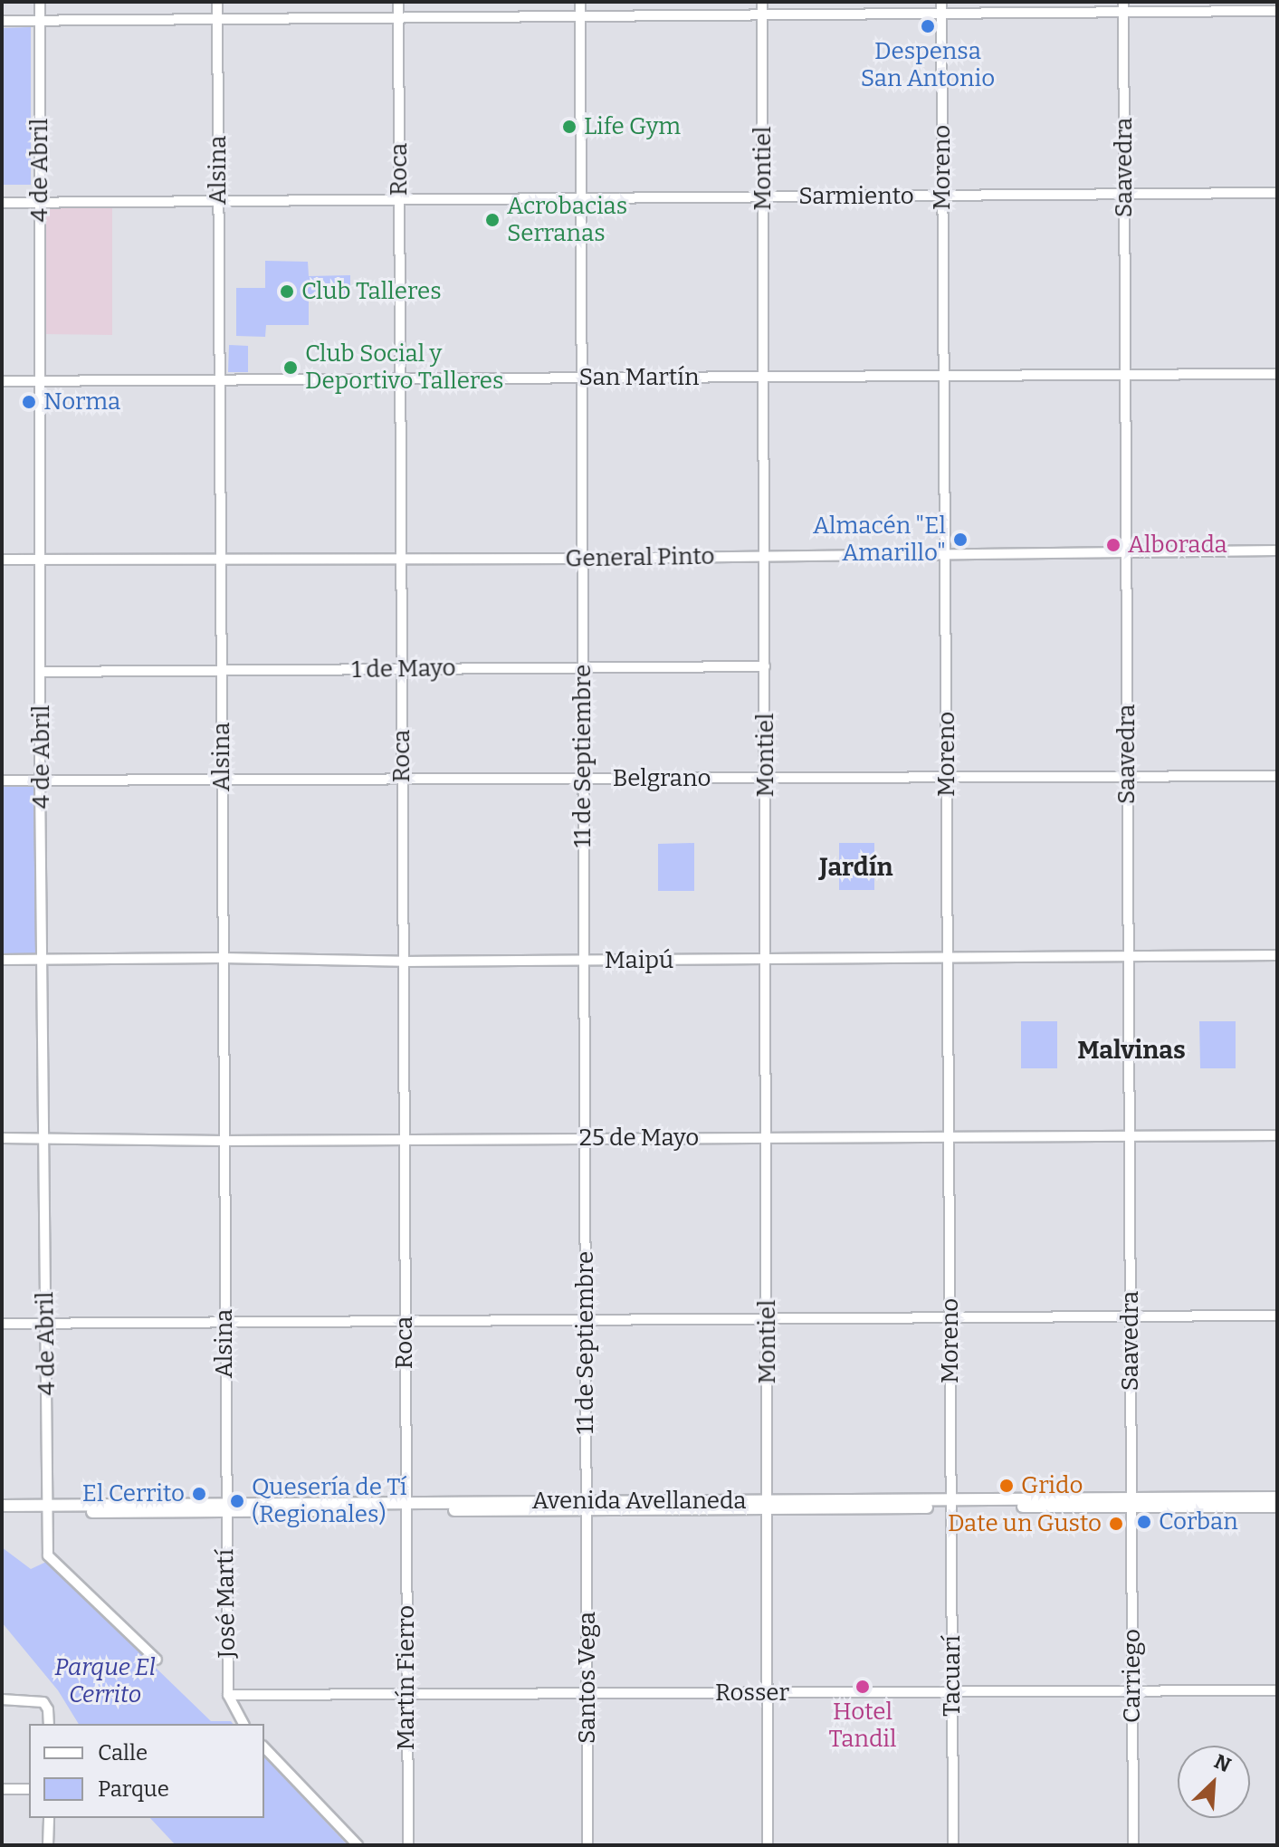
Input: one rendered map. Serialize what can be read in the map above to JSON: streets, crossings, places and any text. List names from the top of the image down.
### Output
{
  "streets": {
    "main road": ["Avenida Avellaneda"],
    "street": [
      "Moreno",
      "Saavedra",
      "Montiel",
      "Roca",
      "4 de Abril",
      "Alsina",
      "Sarmiento",
      "San Martín",
      "General Pinto",
      "1 de Mayo",
      "11 de Septiembre",
      "Belgrano",
      "Maipú",
      "25 de Mayo",
      "José Martí",
      "Tacuarí",
      "Carriego",
      "Martín Fierro",
      "Santos Vega",
      "Rosser"
    ]
  },
  "crossings": [
    ["Moreno", "Sarmiento"],
    ["Moreno", "San Martín"],
    ["Moreno", "General Pinto"],
    ["Moreno", "Belgrano"],
    ["Moreno", "Maipú"],
    ["Moreno", "25 de Mayo"],
    ["Moreno", "Avenida Avellaneda"],
    ["Moreno", "Tacuarí"],
    ["Saavedra", "Sarmiento"],
    ["Saavedra", "San Martín"],
    ["Saavedra", "General Pinto"],
    ["Saavedra", "Belgrano"],
    ["Saavedra", "Maipú"],
    ["Saavedra", "25 de Mayo"],
    ["Saavedra", "Avenida Avellaneda"],
    ["Saavedra", "Carriego"],
    ["Montiel", "Sarmiento"],
    ["Montiel", "San Martín"],
    ["Montiel", "General Pinto"],
    ["Montiel", "1 de Mayo"],
    ["Montiel", "Belgrano"],
    ["Montiel", "Maipú"],
    ["Montiel", "25 de Mayo"],
    ["Montiel", "Avenida Avellaneda"],
    ["Montiel", "Rosser"],
    ["Roca", "Sarmiento"],
    ["Roca", "San Martín"],
    ["Roca", "General Pinto"],
    ["Roca", "1 de Mayo"],
    ["Roca", "Belgrano"],
    ["Roca", "Maipú"],
    ["Roca", "25 de Mayo"],
    ["Roca", "Avenida Avellaneda"],
    ["Roca", "Martín Fierro"],
    ["4 de Abril", "Sarmiento"],
    ["4 de Abril", "San Martín"],
    ["4 de Abril", "General Pinto"],
    ["4 de Abril", "1 de Mayo"],
    ["4 de Abril", "Belgrano"],
    ["4 de Abril", "Maipú"],
    ["4 de Abril", "25 de Mayo"],
    ["4 de Abril", "Avenida Avellaneda"],
    ["Alsina", "Sarmiento"],
    ["Alsina", "San Martín"],
    ["Alsina", "General Pinto"],
    ["Alsina", "1 de Mayo"],
    ["Alsina", "Belgrano"],
    ["Alsina", "Maipú"],
    ["Alsina", "25 de Mayo"],
    ["Alsina", "Avenida Avellaneda"],
    ["Alsina", "José Martí"],
    ["Sarmiento", "11 de Septiembre"],
    ["San Martín", "11 de Septiembre"],
    ["General Pinto", "11 de Septiembre"],
    ["1 de Mayo", "11 de Septiembre"],
    ["11 de Septiembre", "Belgrano"],
    ["11 de Septiembre", "Maipú"],
    ["11 de Septiembre", "25 de Mayo"],
    ["11 de Septiembre", "Avenida Avellaneda"],
    ["11 de Septiembre", "Santos Vega"],
    ["Avenida Avellaneda", "José Martí"],
    ["Avenida Avellaneda", "Tacuarí"],
    ["Avenida Avellaneda", "Carriego"],
    ["Avenida Avellaneda", "Martín Fierro"],
    ["Avenida Avellaneda", "Santos Vega"],
    ["José Martí", "Rosser"],
    ["Tacuarí", "Rosser"],
    ["Carriego", "Rosser"],
    ["Martín Fierro", "Rosser"],
    ["Santos Vega", "Rosser"]
  ],
  "districts": ["Jardín", "Malvinas"],
  "parks": ["Parque El Cerrito"],
  "places": [
    "Despensa San Antonio",
    "Life Gym",
    "Acrobacias Serranas",
    "Club Talleres",
    "Club Social y Deportivo Talleres",
    "Norma",
    "Almacén \"El Amarillo\"",
    "Alborada",
    "Grido",
    "El Cerrito",
    "Quesería de Tí (Regionales)",
    "Corban",
    "Date un Gusto",
    "Hotel Tandil"
  ],
  "legend": ["Calle", "Parque"],
  "north": "top right"
}
